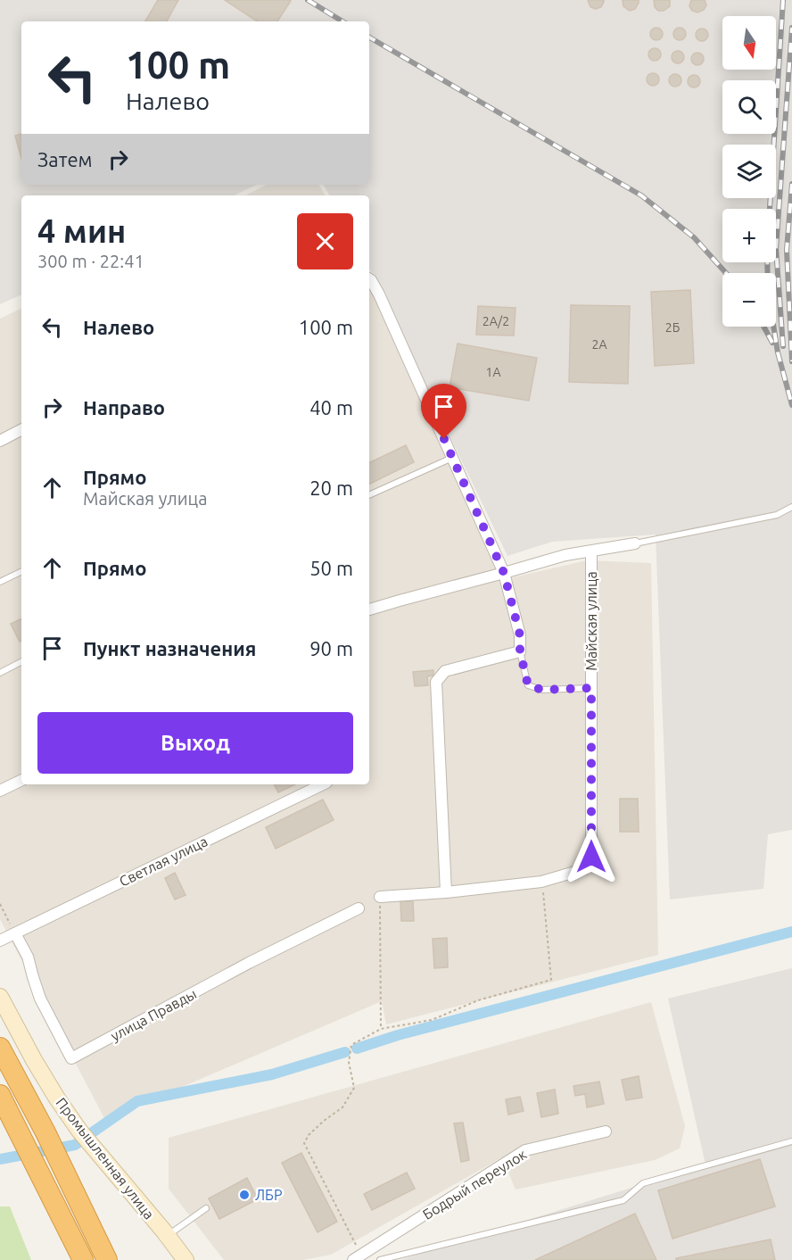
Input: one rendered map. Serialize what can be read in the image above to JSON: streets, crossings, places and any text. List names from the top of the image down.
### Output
{
  "streets": {
    "street": [
      "Майская улица",
      "Светлая улица",
      "улица Правды",
      "Промышленная улица",
      "Бодрый переулок"
    ]
  },
  "crossings": [
    ["Светлая улица", "улица Правды"]
  ],
  "places": ["ЛБР"],
  "house_numbers": [
    "2А/2",
    "2Б",
    "2А",
    "1А"
  ],
  "north": "bottom",
  "page": {
    "map_buttons": ["+", "−"],
    "turn": ["100 m", "Налево"],
    "then": "Затем",
    "heading": ["4 мин", "300 m · 22:41"],
    "list": [
      {
        "name": "Налево",
        "value": "100 m"
      },
      {
        "name": "Направо",
        "value": "40 m"
      },
      {
        "name": "Прямо",
        "note": "Майская улица",
        "value": "20 m"
      },
      {
        "name": "Прямо",
        "value": "50 m"
      },
      {
        "name": "Пункт назначения",
        "value": "90 m"
      }
    ],
    "buttons": "Выход"
  }
}
